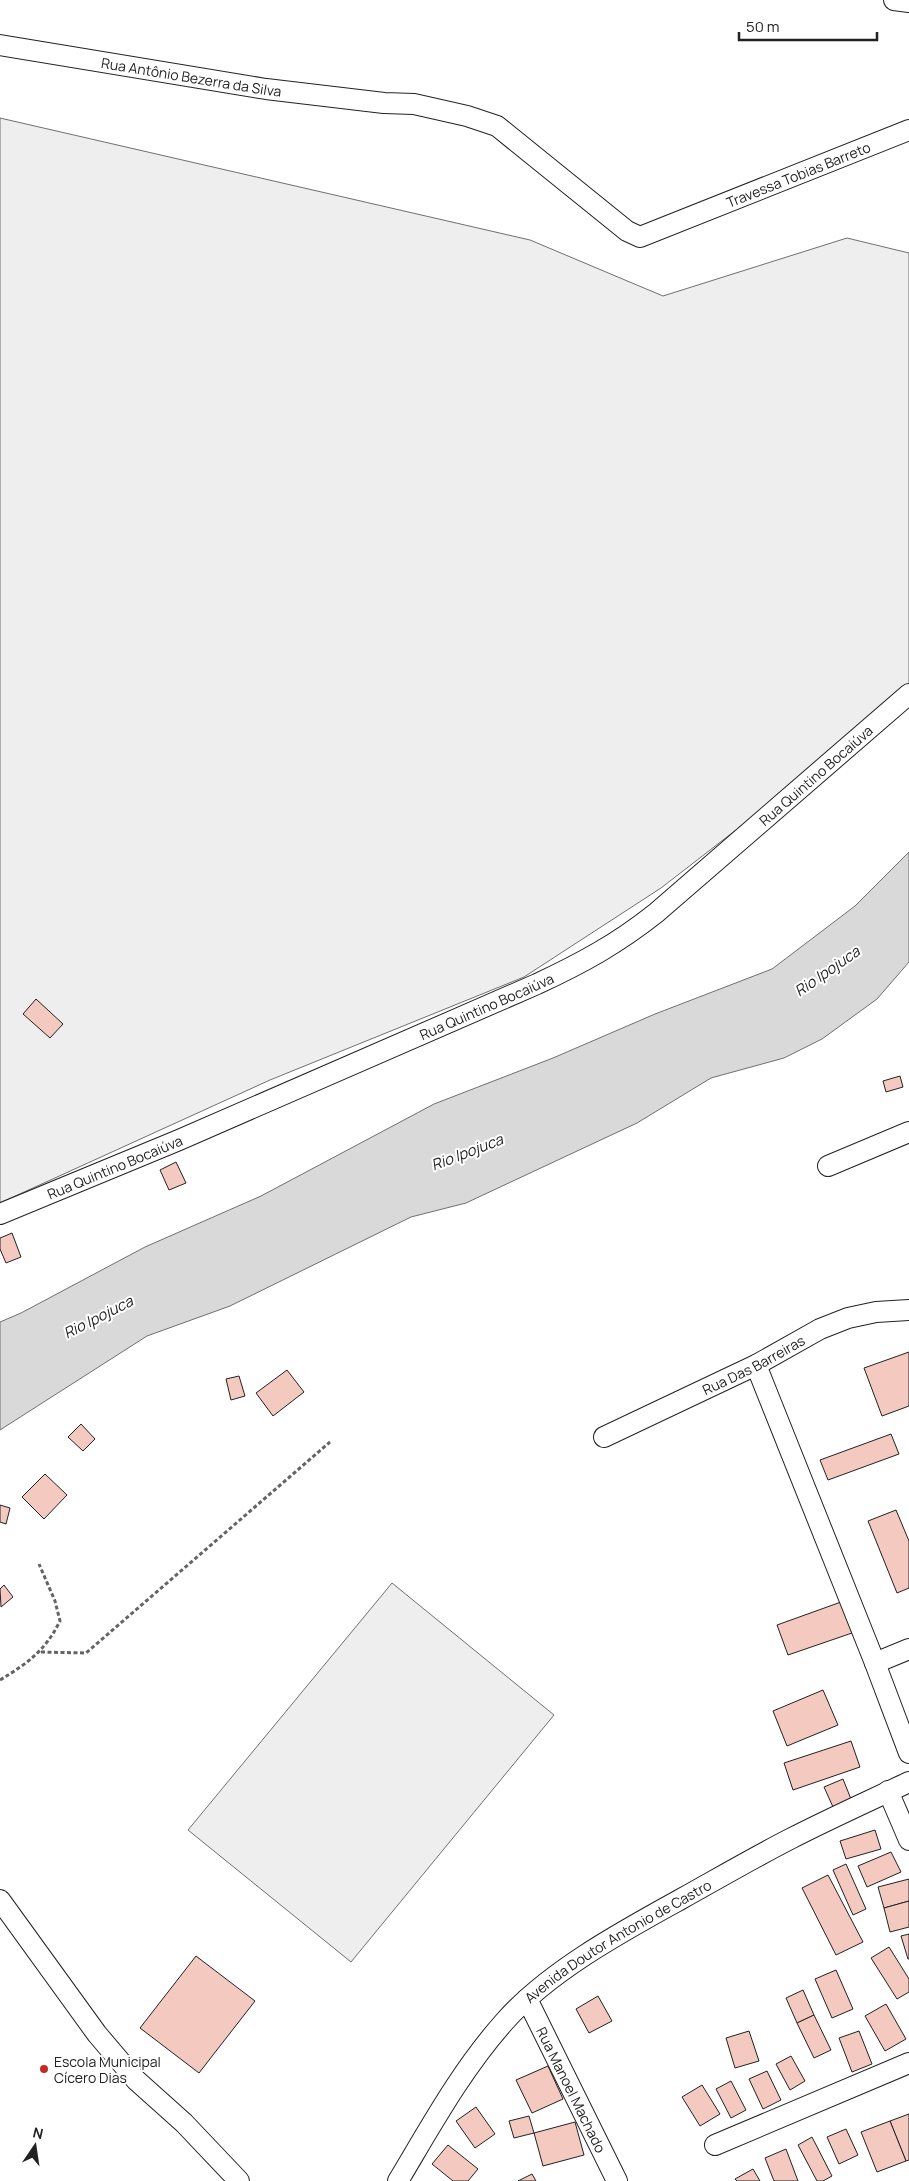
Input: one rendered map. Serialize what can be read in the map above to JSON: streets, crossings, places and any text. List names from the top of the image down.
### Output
{
  "streets": {
    "street": [
      "Rua Antônio Bezerra da Silva",
      "Travessa Tobias Barreto",
      "Rua Quintino Bocaiúva",
      "Rua Das Barreiras",
      "Avenida Doutor Antonio de Castro",
      "Rua Manoel Machado"
    ]
  },
  "crossings": [
    ["Rua Antônio Bezerra da Silva", "Travessa Tobias Barreto"],
    ["Avenida Doutor Antonio de Castro", "Rua Manoel Machado"]
  ],
  "water": ["Rio Ipojuca"],
  "places": ["Escola Municipal Cícero Dias"],
  "scale_bar": "50 m",
  "north": "top"
}
